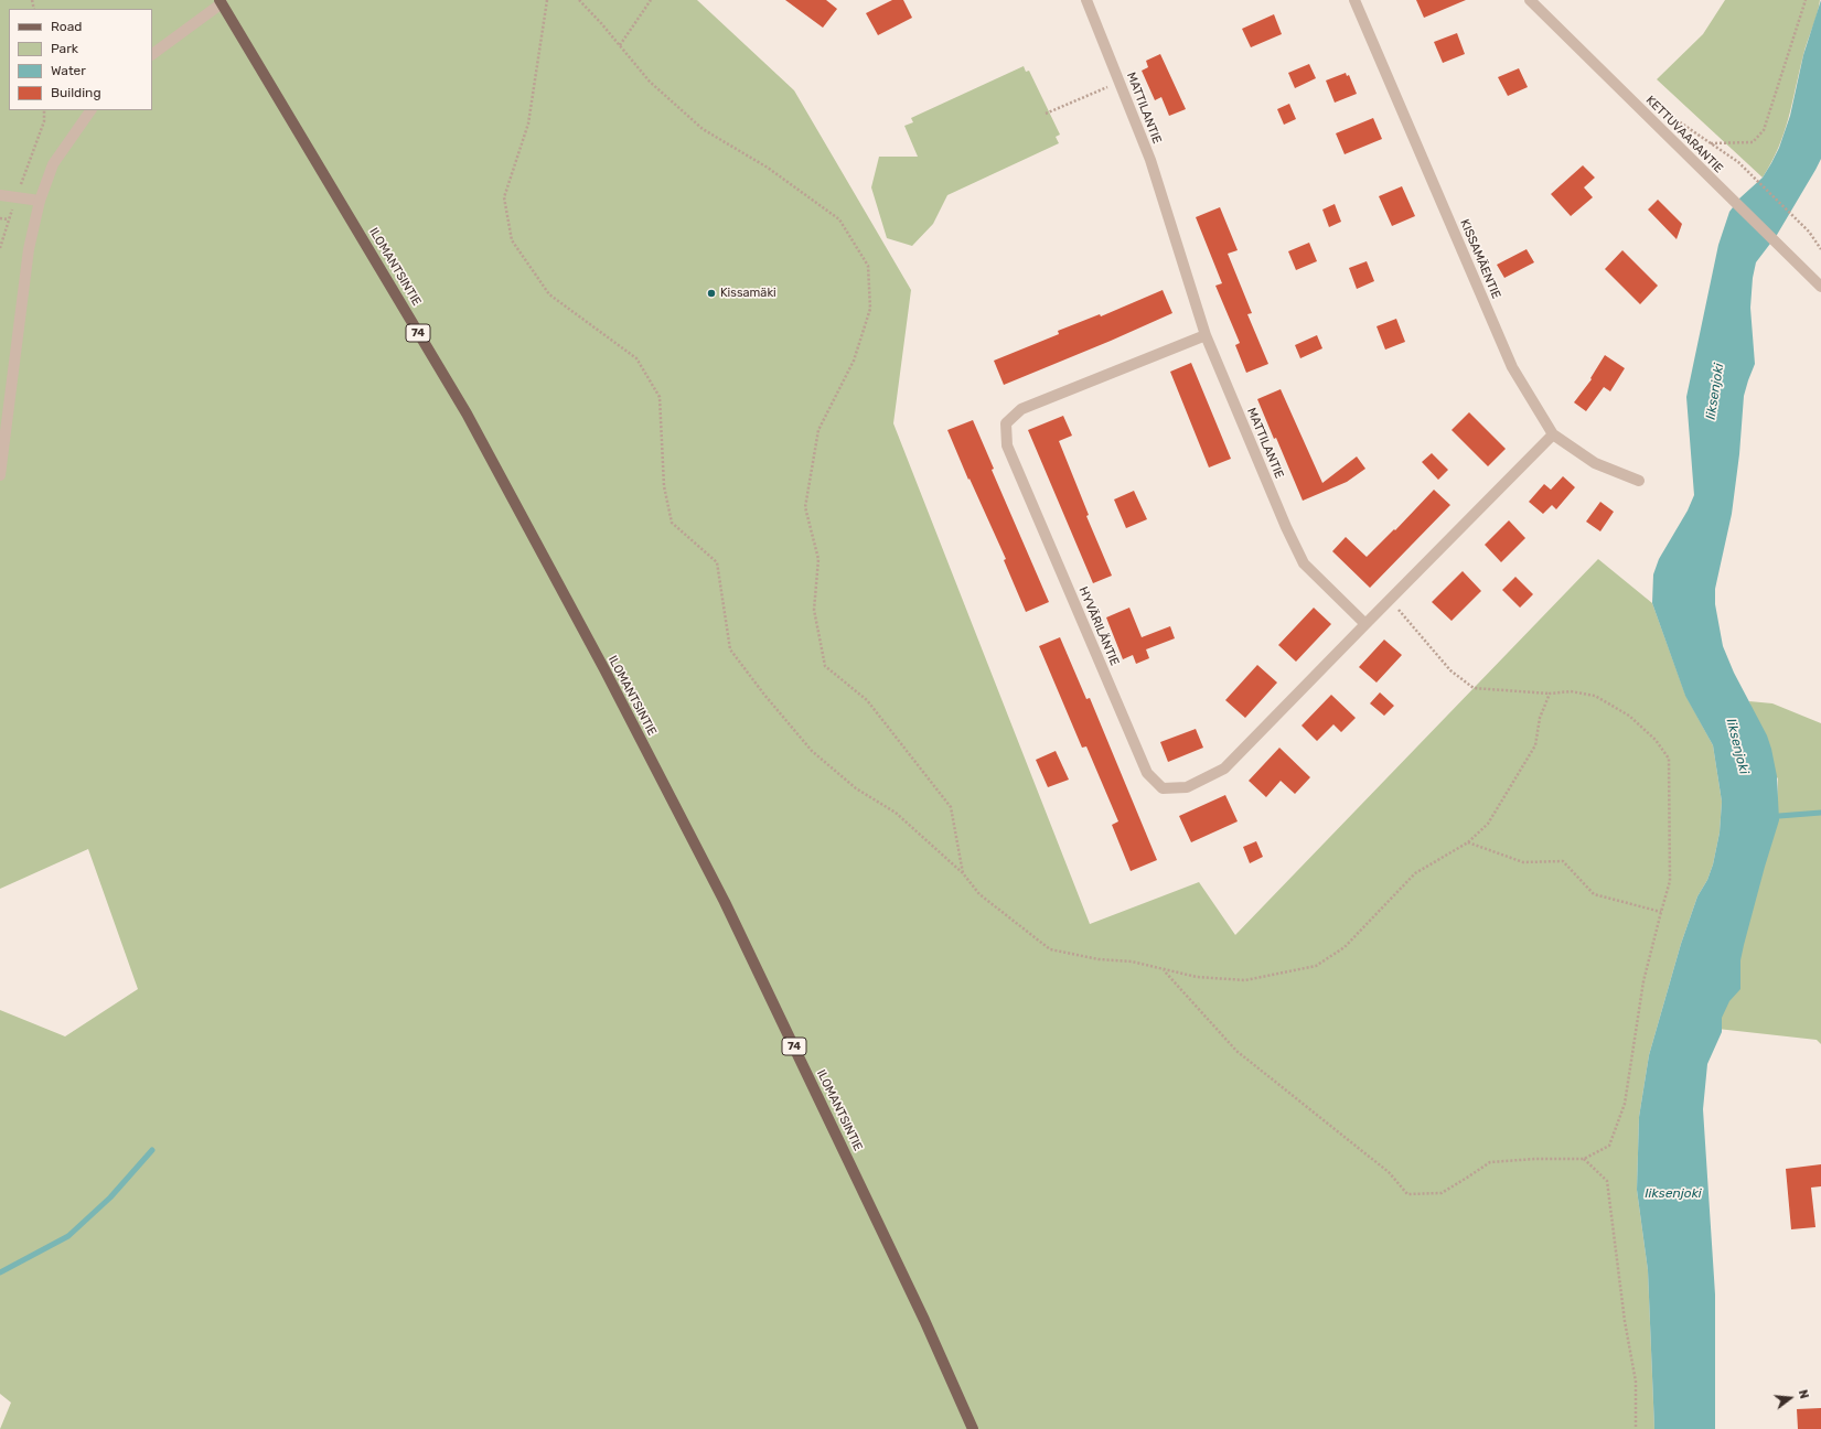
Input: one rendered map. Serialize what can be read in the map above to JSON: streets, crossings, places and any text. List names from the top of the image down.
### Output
{
  "streets": {
    "main road": ["ILOMANTSINTIE", "74"],
    "street": [
      "MATTILANTIE",
      "KETTUVAARANTIE",
      "KISSAMÄENTIE",
      "HYVÄRILÄNTIE"
    ]
  },
  "crossings": [
    ["MATTILANTIE", "HYVÄRILÄNTIE"]
  ],
  "water": ["Iiksenjoki"],
  "places": ["Kissamäki"],
  "legend": [
    "Road",
    "Park",
    "Water",
    "Building"
  ],
  "north": "right"
}
